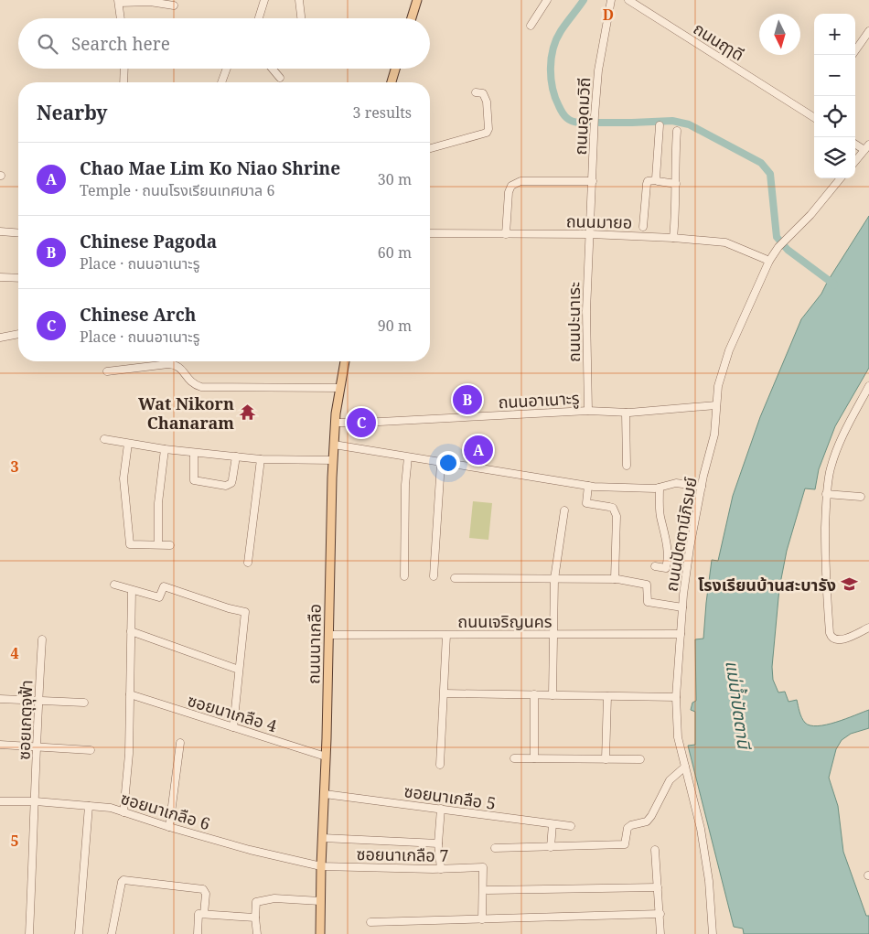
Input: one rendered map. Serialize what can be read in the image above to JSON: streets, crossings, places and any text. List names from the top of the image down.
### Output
{
  "streets": {
    "main road": ["ถนนนาเกลือ"],
    "street": [
      "ถนนฤๅดี",
      "ถนนอุดมวิถี",
      "ถนนมายอ",
      "ถนนปะนาเระ",
      "ถนนอาเนาะรู",
      "ถนนปัตตานีภิรมย์",
      "ถนนเจริญนคร",
      "ซอยนาเกลือ 4",
      "ซอยเกตุจุฟ้า",
      "ซอยนาเกลือ 5",
      "ซอยนาเกลือ 6",
      "ซอยนาเกลือ 7"
    ]
  },
  "crossings": [
    ["ถนนอุดมวิถี", "ถนนมายอ"],
    ["ถนนอุดมวิถี", "ถนนปะนาเระ"],
    ["ถนนมายอ", "ถนนปะนาเระ"],
    ["ถนนมายอ", "ถนนปัตตานีภิรมย์"],
    ["ถนนปะนาเระ", "ถนนอาเนาะรู"],
    ["ถนนอาเนาะรู", "ถนนปัตตานีภิรมย์"],
    ["ถนนอาเนาะรู", "ถนนนาเกลือ"],
    ["ถนนปัตตานีภิรมย์", "ถนนเจริญนคร"],
    ["ถนนเจริญนคร", "ถนนนาเกลือ"],
    ["ถนนนาเกลือ", "ซอยนาเกลือ 4"],
    ["ถนนนาเกลือ", "ซอยนาเกลือ 5"],
    ["ถนนนาเกลือ", "ซอยนาเกลือ 6"],
    ["ถนนนาเกลือ", "ซอยนาเกลือ 7"],
    ["ซอยเกตุจุฟ้า", "ซอยนาเกลือ 6"],
    ["ซอยนาเกลือ 6", "ซอยนาเกลือ 7"]
  ],
  "water": ["แม่น้ำปัตตานี"],
  "places": {
    "temple": ["Wat Nikorn Chanaram"],
    "school or university": ["โรงเรียนบ้านสะบารัง"]
  },
  "north": "bottom",
  "page": {
    "map_buttons": ["+", "−"],
    "search": "Search here",
    "heading": ["Nearby", "3 results"],
    "list": [
      {
        "mark": "A",
        "name": "Chao Mae Lim Ko Niao Shrine",
        "note": "Temple · ถนนโรงเรียนเทศบาล 6",
        "value": "30 m"
      },
      {
        "mark": "B",
        "name": "Chinese Pagoda",
        "note": "Place · ถนนอาเนาะรู",
        "value": "60 m"
      },
      {
        "mark": "C",
        "name": "Chinese Arch",
        "note": "Place · ถนนอาเนาะรู",
        "value": "90 m"
      }
    ],
    "pins": ["B", "C", "A"]
  },
  "grid": {
    "columns": ["D"],
    "rows": ["3", "4", "5"]
  }
}
